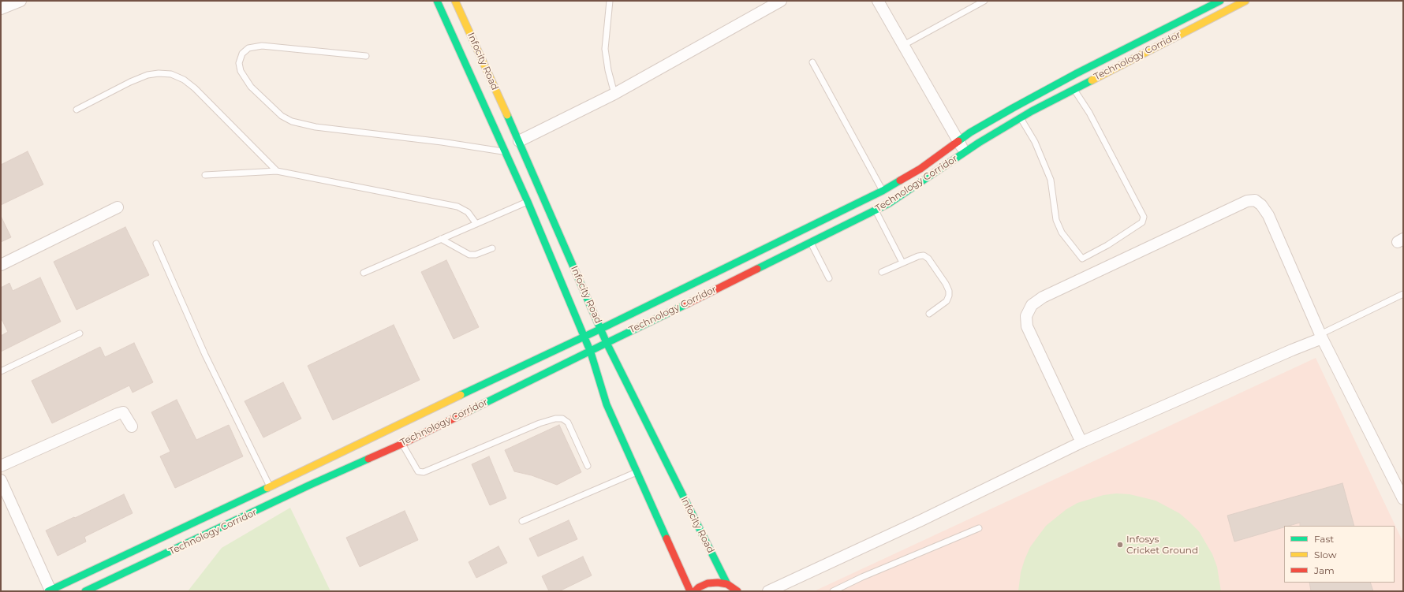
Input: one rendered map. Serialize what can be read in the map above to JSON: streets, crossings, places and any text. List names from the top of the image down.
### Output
{
  "streets": {
    "street": ["Technology Corridor", "Infocity Road"]
  },
  "crossings": [
    ["Technology Corridor", "Infocity Road"]
  ],
  "places": ["Infosys Cricket Ground"],
  "legend": ["Fast", "Slow", "Jam"]
}
